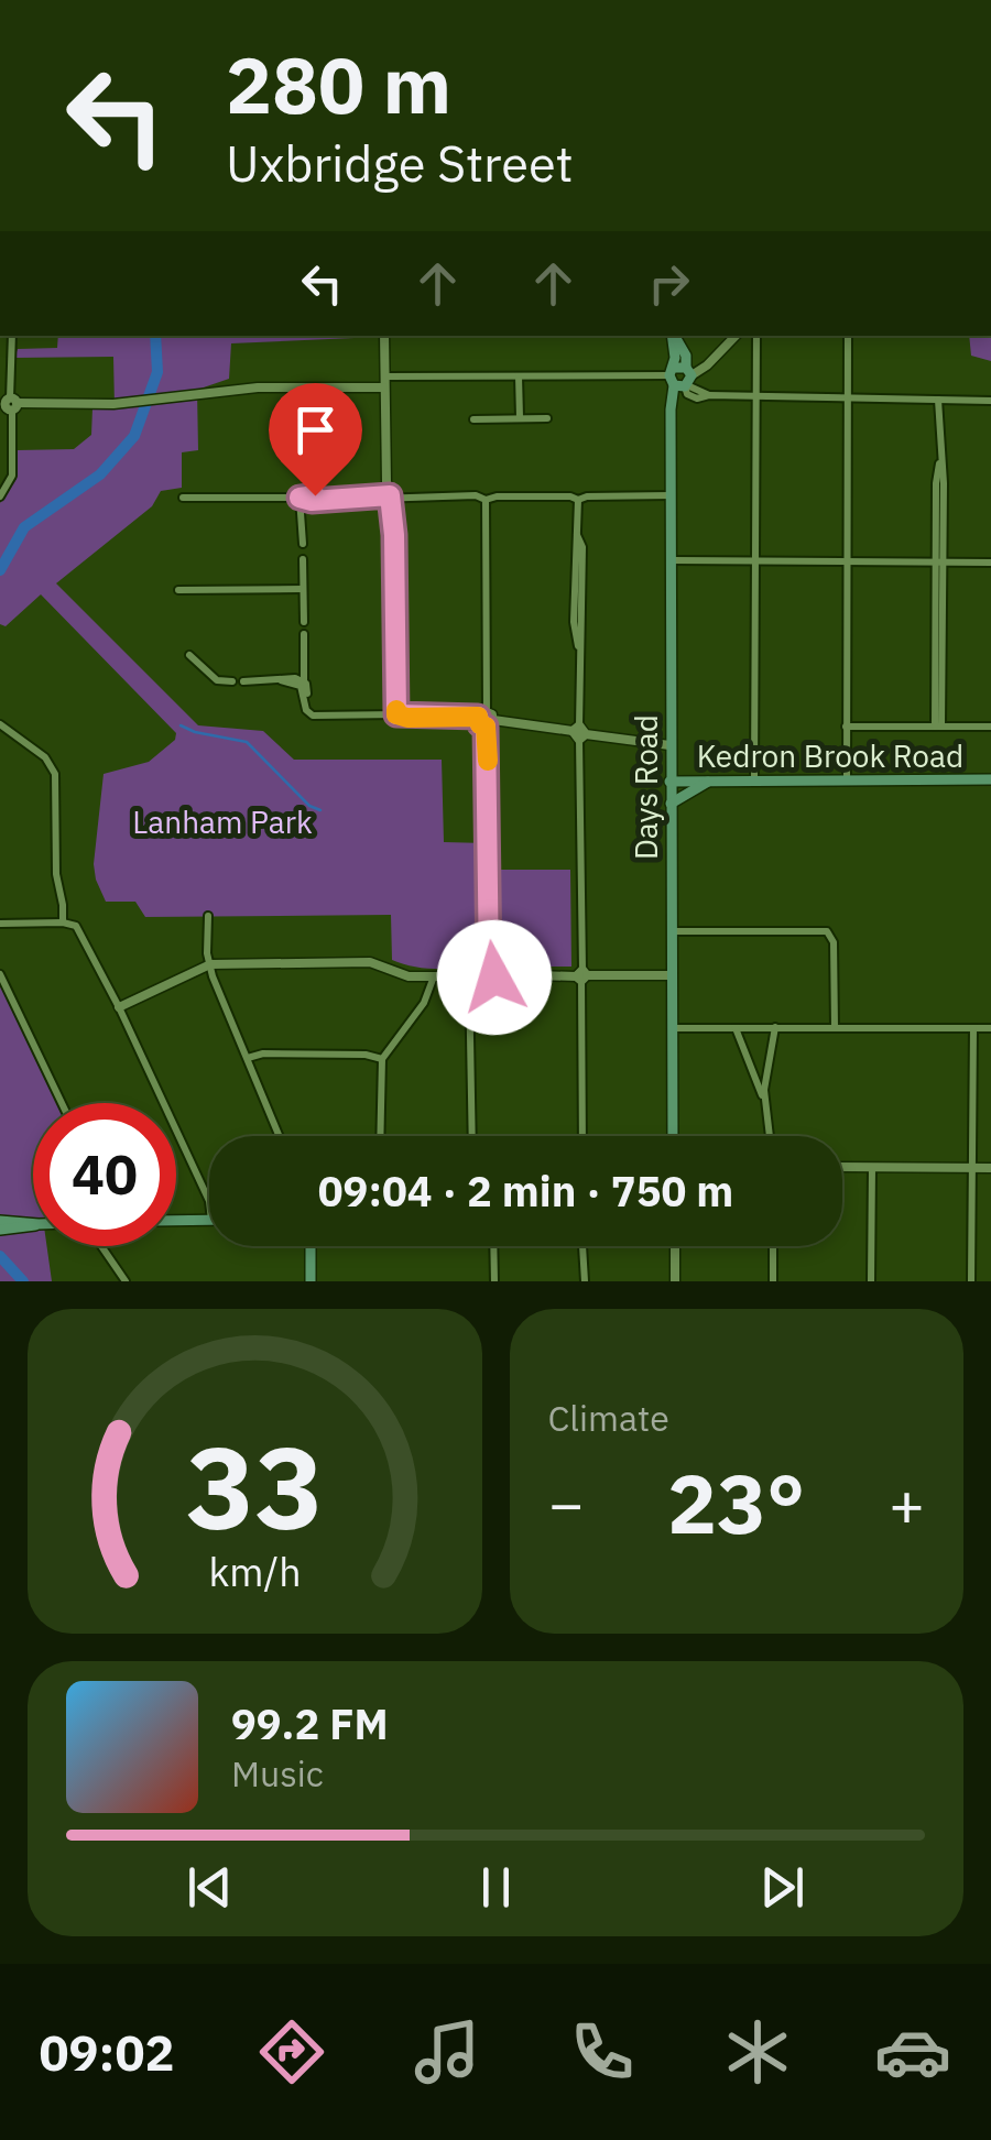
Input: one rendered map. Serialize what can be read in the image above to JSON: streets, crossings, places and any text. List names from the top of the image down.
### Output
{
  "streets": {
    "main road": ["Kedron Brook Road", "Days Road"]
  },
  "crossings": [
    ["Kedron Brook Road", "Days Road"]
  ],
  "parks": ["Lanham Park"],
  "page": {
    "turn": ["280 m", "Uxbridge Street"],
    "limit": "40",
    "trip": "09:04 · 2 min · 750 m",
    "tile": "Climate",
    "heat": ["−", "23°", "+"],
    "song": ["99.2 FM", "Music"],
    "tabs": "09:02",
    "gauge": ["33", "km/h"]
  }
}
